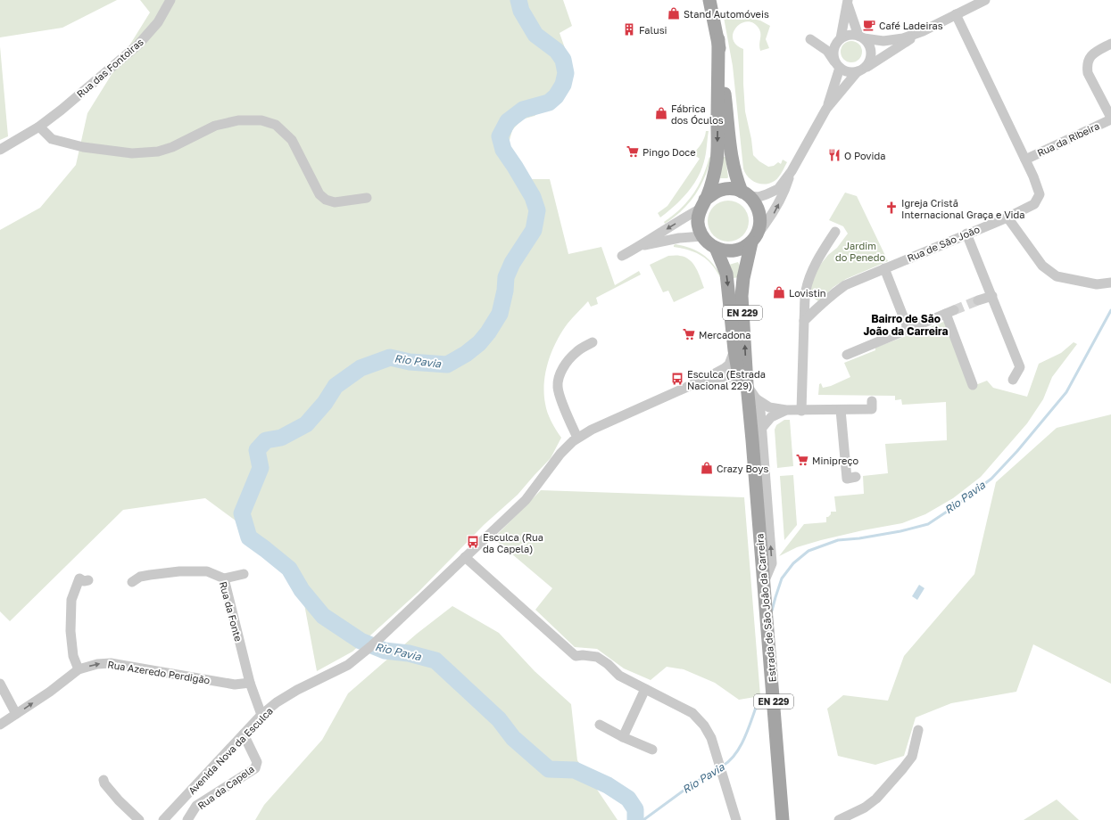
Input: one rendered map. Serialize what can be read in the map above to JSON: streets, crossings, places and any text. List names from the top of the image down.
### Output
{
  "streets": {
    "main road": ["EN 229", "Estrada de São João da Carreira"],
    "street": [
      "Rua das Fontoiras",
      "Rua da Ribeira",
      "Rua de São João",
      "Rua da Fonte",
      "Rua Azeredo Perdigão",
      "Avenida Nova da Esculca",
      "Rua da Capela"
    ]
  },
  "crossings": [
    ["Rua da Ribeira", "Rua de São João"],
    ["EN 229", "Estrada de São João da Carreira"],
    ["Estrada de São João da Carreira", "Avenida Nova da Esculca"],
    ["Rua da Fonte", "Rua Azeredo Perdigão"],
    ["Rua da Fonte", "Avenida Nova da Esculca"],
    ["Avenida Nova da Esculca", "Rua da Capela"]
  ],
  "one_way": ["Rua Azeredo Perdigão"],
  "districts": ["Bairro de São João da Carreira"],
  "water": ["Rio Pavia"],
  "parks": ["Jardim do Penedo"],
  "places": {
    "shop": [
      "Stand Automóveis",
      "Fábrica dos Óculos",
      "Lovistin",
      "Crazy Boys"
    ],
    "cafe": ["Café Ladeiras"],
    "building": ["Falusi"],
    "supermarket": ["Pingo Doce", "Mercadona", "Minipreço"],
    "restaurant": ["O Povida"],
    "church": ["Igreja Cristã Internacional Graça e Vida"],
    "bus stop": ["Esculca (Estrada Nacional 229)", "Esculca (Rua da Capela)"]
  }
}
